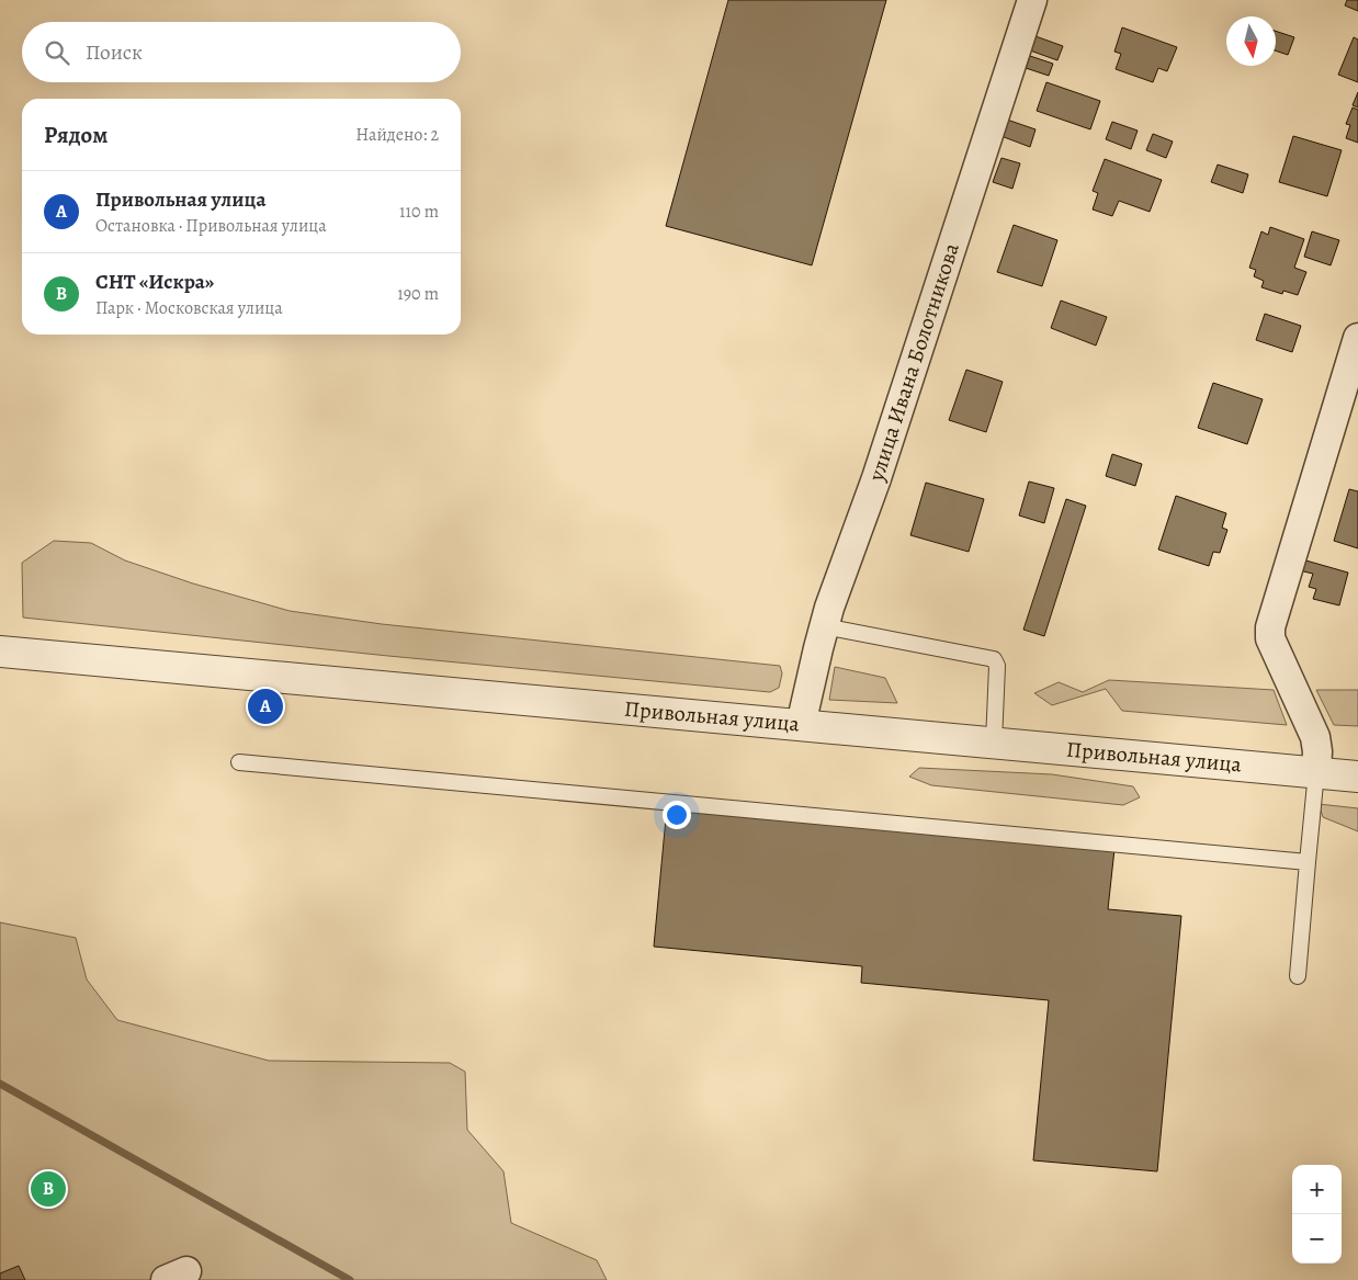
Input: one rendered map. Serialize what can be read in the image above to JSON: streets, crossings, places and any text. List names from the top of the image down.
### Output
{
  "streets": {
    "street": ["улица Ивана Болотникова", "Привольная улица"]
  },
  "crossings": [
    ["улица Ивана Болотникова", "Привольная улица"]
  ],
  "north": "bottom",
  "page": {
    "search": "Поиск",
    "heading": ["Рядом", "Найдено: 2"],
    "list": [
      {
        "mark": "A",
        "name": "Привольная улица",
        "note": "Остановка · Привольная улица",
        "value": "110 m"
      },
      {
        "mark": "B",
        "name": "СНТ «Искра»",
        "note": "Парк · Московская улица",
        "value": "190 m"
      }
    ],
    "pins": ["A", "B"],
    "map_buttons": ["+", "−"]
  }
}
